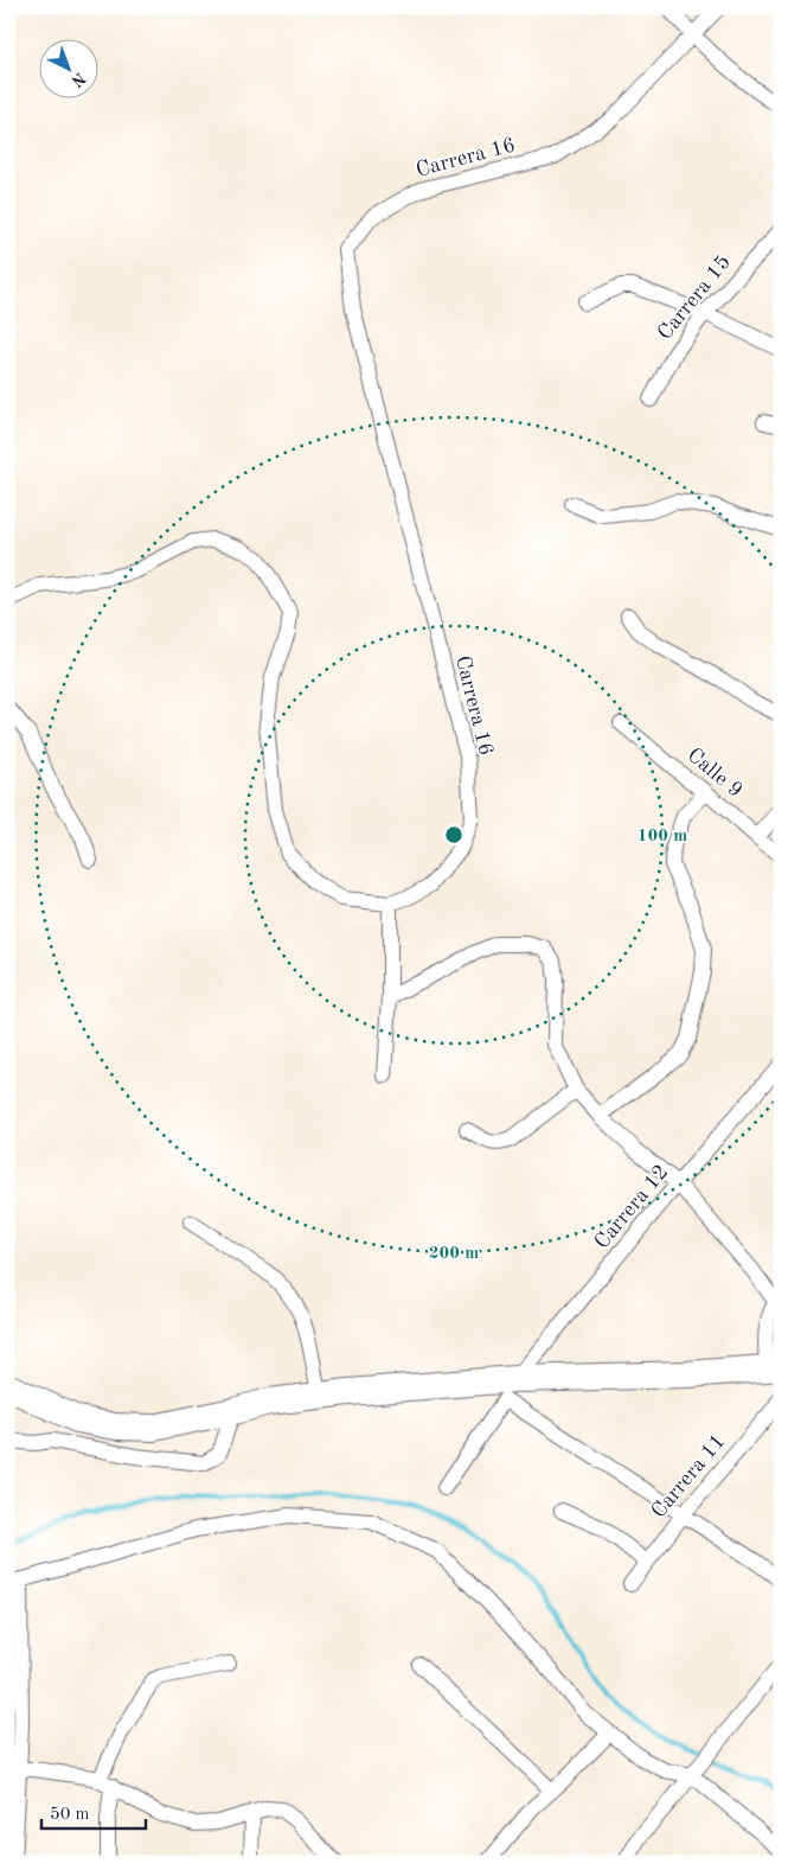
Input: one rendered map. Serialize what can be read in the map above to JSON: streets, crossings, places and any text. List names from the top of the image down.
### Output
{
  "streets": {
    "street": [
      "Carrera 16",
      "Carrera 15",
      "Calle 9",
      "Carrera 12",
      "Carrera 11"
    ]
  },
  "scale_bar": "50 m",
  "north": "bottom right",
  "rings": ["100 m", "200 m"]
}
